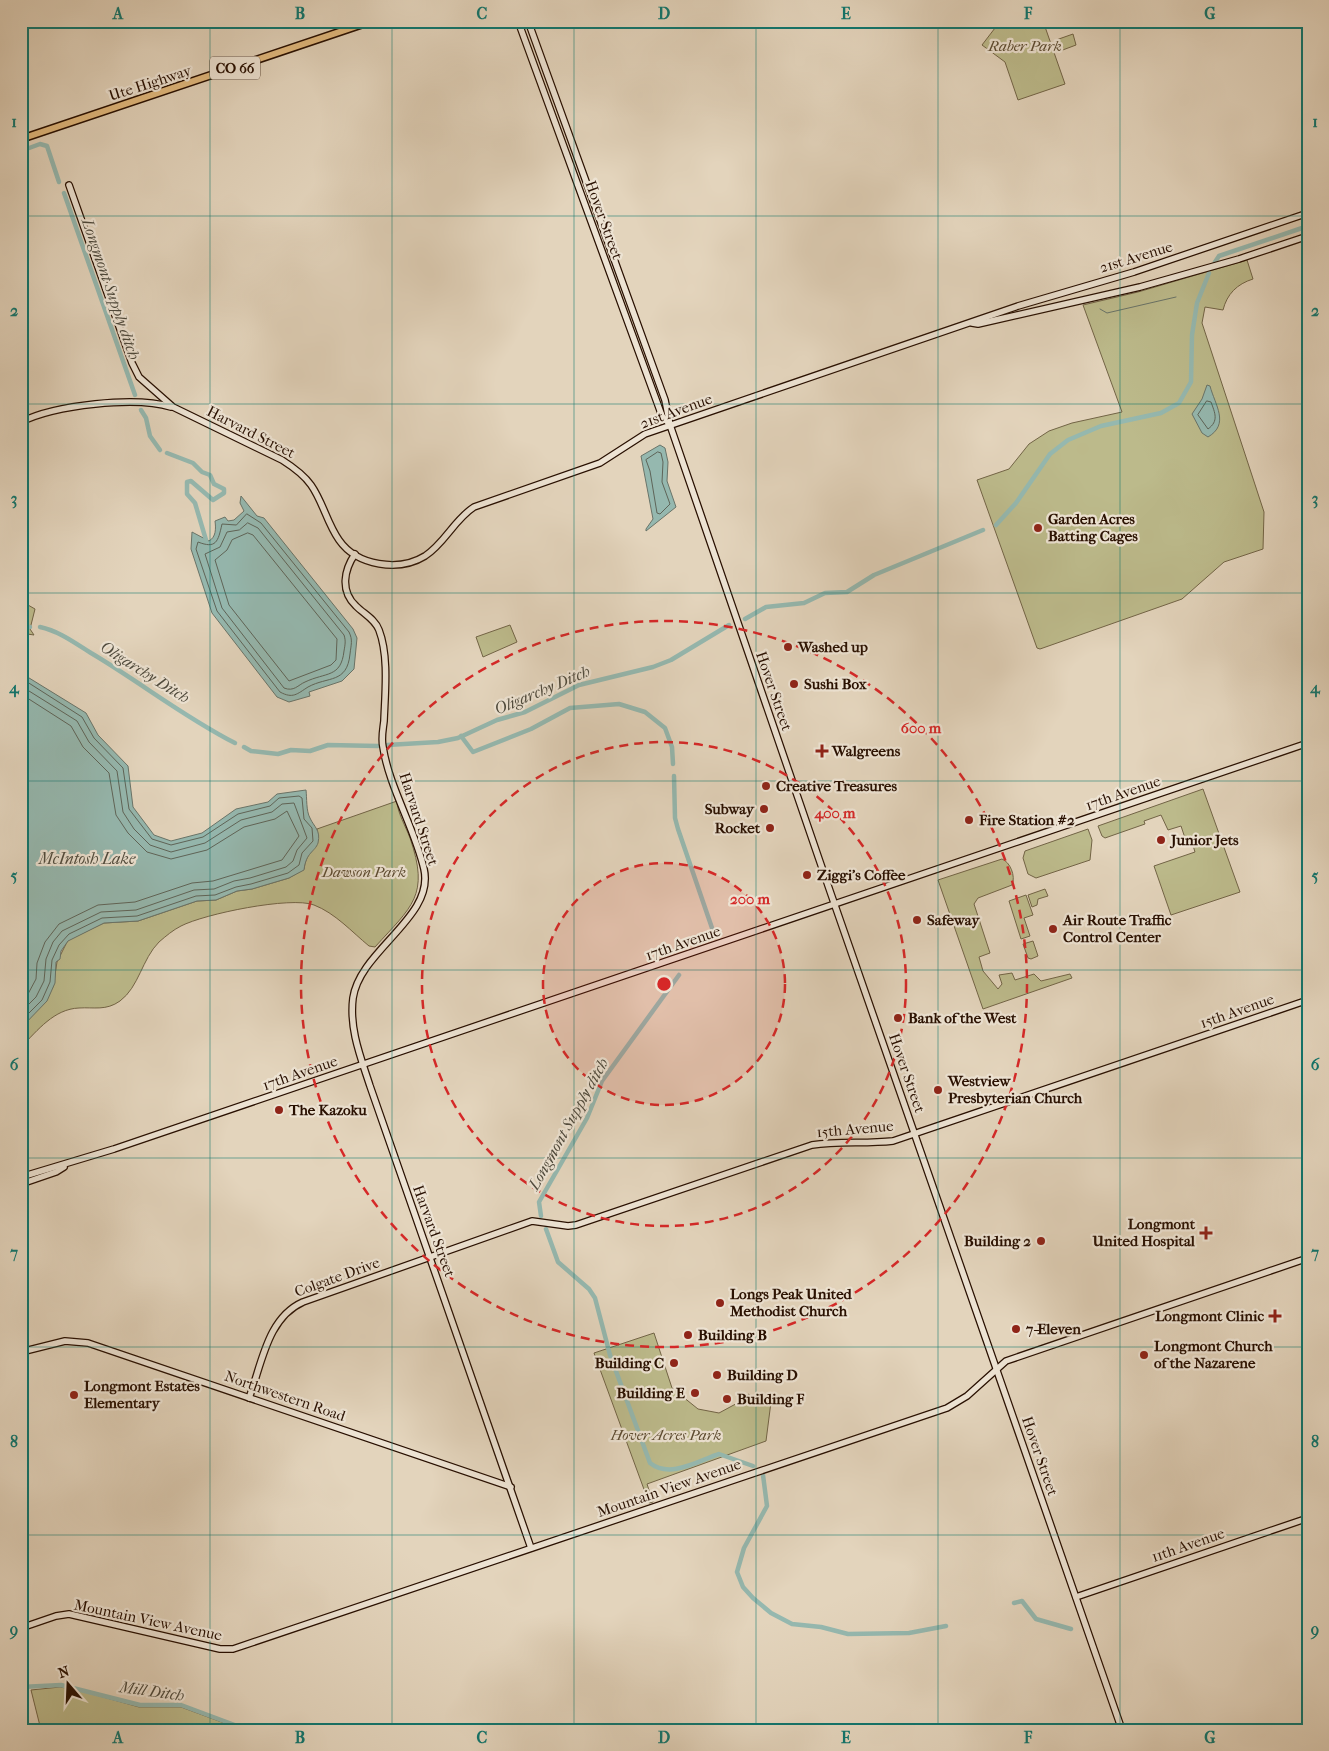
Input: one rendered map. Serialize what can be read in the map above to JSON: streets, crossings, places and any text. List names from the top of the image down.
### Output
{
  "streets": {
    "main road": ["CO 66", "Ute Highway"],
    "street": [
      "Hover Street",
      "21st Avenue",
      "Harvard Street",
      "17th Avenue",
      "15th Avenue",
      "Colgate Drive",
      "Northwestern Road",
      "Mountain View Avenue",
      "11th Avenue"
    ]
  },
  "crossings": [
    ["Hover Street", "21st Avenue"],
    ["Hover Street", "17th Avenue"],
    ["Hover Street", "15th Avenue"],
    ["Hover Street", "Mountain View Avenue"],
    ["Hover Street", "11th Avenue"],
    ["21st Avenue", "Harvard Street"],
    ["Harvard Street", "17th Avenue"],
    ["Harvard Street", "15th Avenue"],
    ["Harvard Street", "Colgate Drive"],
    ["Harvard Street", "Northwestern Road"],
    ["Harvard Street", "Mountain View Avenue"],
    ["15th Avenue", "Colgate Drive"],
    ["Colgate Drive", "Northwestern Road"]
  ],
  "water": [
    "Longmont Supply ditch",
    "Oligarchy Ditch",
    "McIntosh Lake",
    "Mill Ditch"
  ],
  "parks": ["Raber Park", "Dawson Park", "Hover Acres Park"],
  "places": {
    "other": [
      "Garden Acres Batting Cages",
      "Washed up",
      "Sushi Box",
      "Creative Treasures",
      "Subway",
      "Fire Station #2",
      "Rocket",
      "Junior Jets",
      "Ziggi's Coffee",
      "Safeway",
      "Air Route Traffic Control Center",
      "Bank of the West",
      "Westview Presbyterian Church",
      "The Kazoku",
      "Building 2",
      "Longs Peak United Methodist Church",
      "7-Eleven",
      "Building B",
      "Longmont Church of the Nazarene",
      "Building C",
      "Building D",
      "Building E",
      "Longmont Estates Elementary",
      "Building F"
    ],
    "health": ["Walgreens", "Longmont United Hospital", "Longmont Clinic"]
  },
  "north": "top",
  "grid": {
    "columns": [
      "A",
      "B",
      "C",
      "D",
      "E",
      "F",
      "G"
    ],
    "rows": [
      "1",
      "2",
      "3",
      "4",
      "5",
      "6",
      "7",
      "8",
      "9"
    ]
  },
  "rings": ["600 m", "400 m", "200 m"]
}
